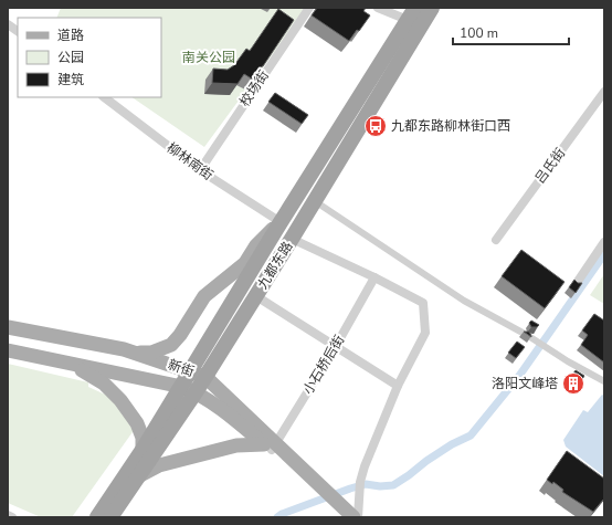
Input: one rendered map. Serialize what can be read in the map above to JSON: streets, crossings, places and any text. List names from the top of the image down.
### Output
{
  "streets": {
    "highway": ["九都东路"],
    "main road": ["新街"],
    "street": [
      "校场街",
      "柳林南街",
      "吕氏街",
      "小石桥后街"
    ]
  },
  "crossings": [
    ["校场街", "柳林南街"],
    ["柳林南街", "九都东路"],
    ["九都东路", "新街"],
    ["小石桥后街", "新街"]
  ],
  "parks": ["南关公园"],
  "places": {
    "bus stop": ["九都东路柳林街口西"],
    "building": ["洛阳文峰塔"]
  },
  "legend": ["道路", "公园", "建筑"],
  "scale_bar": "100 m"
}
